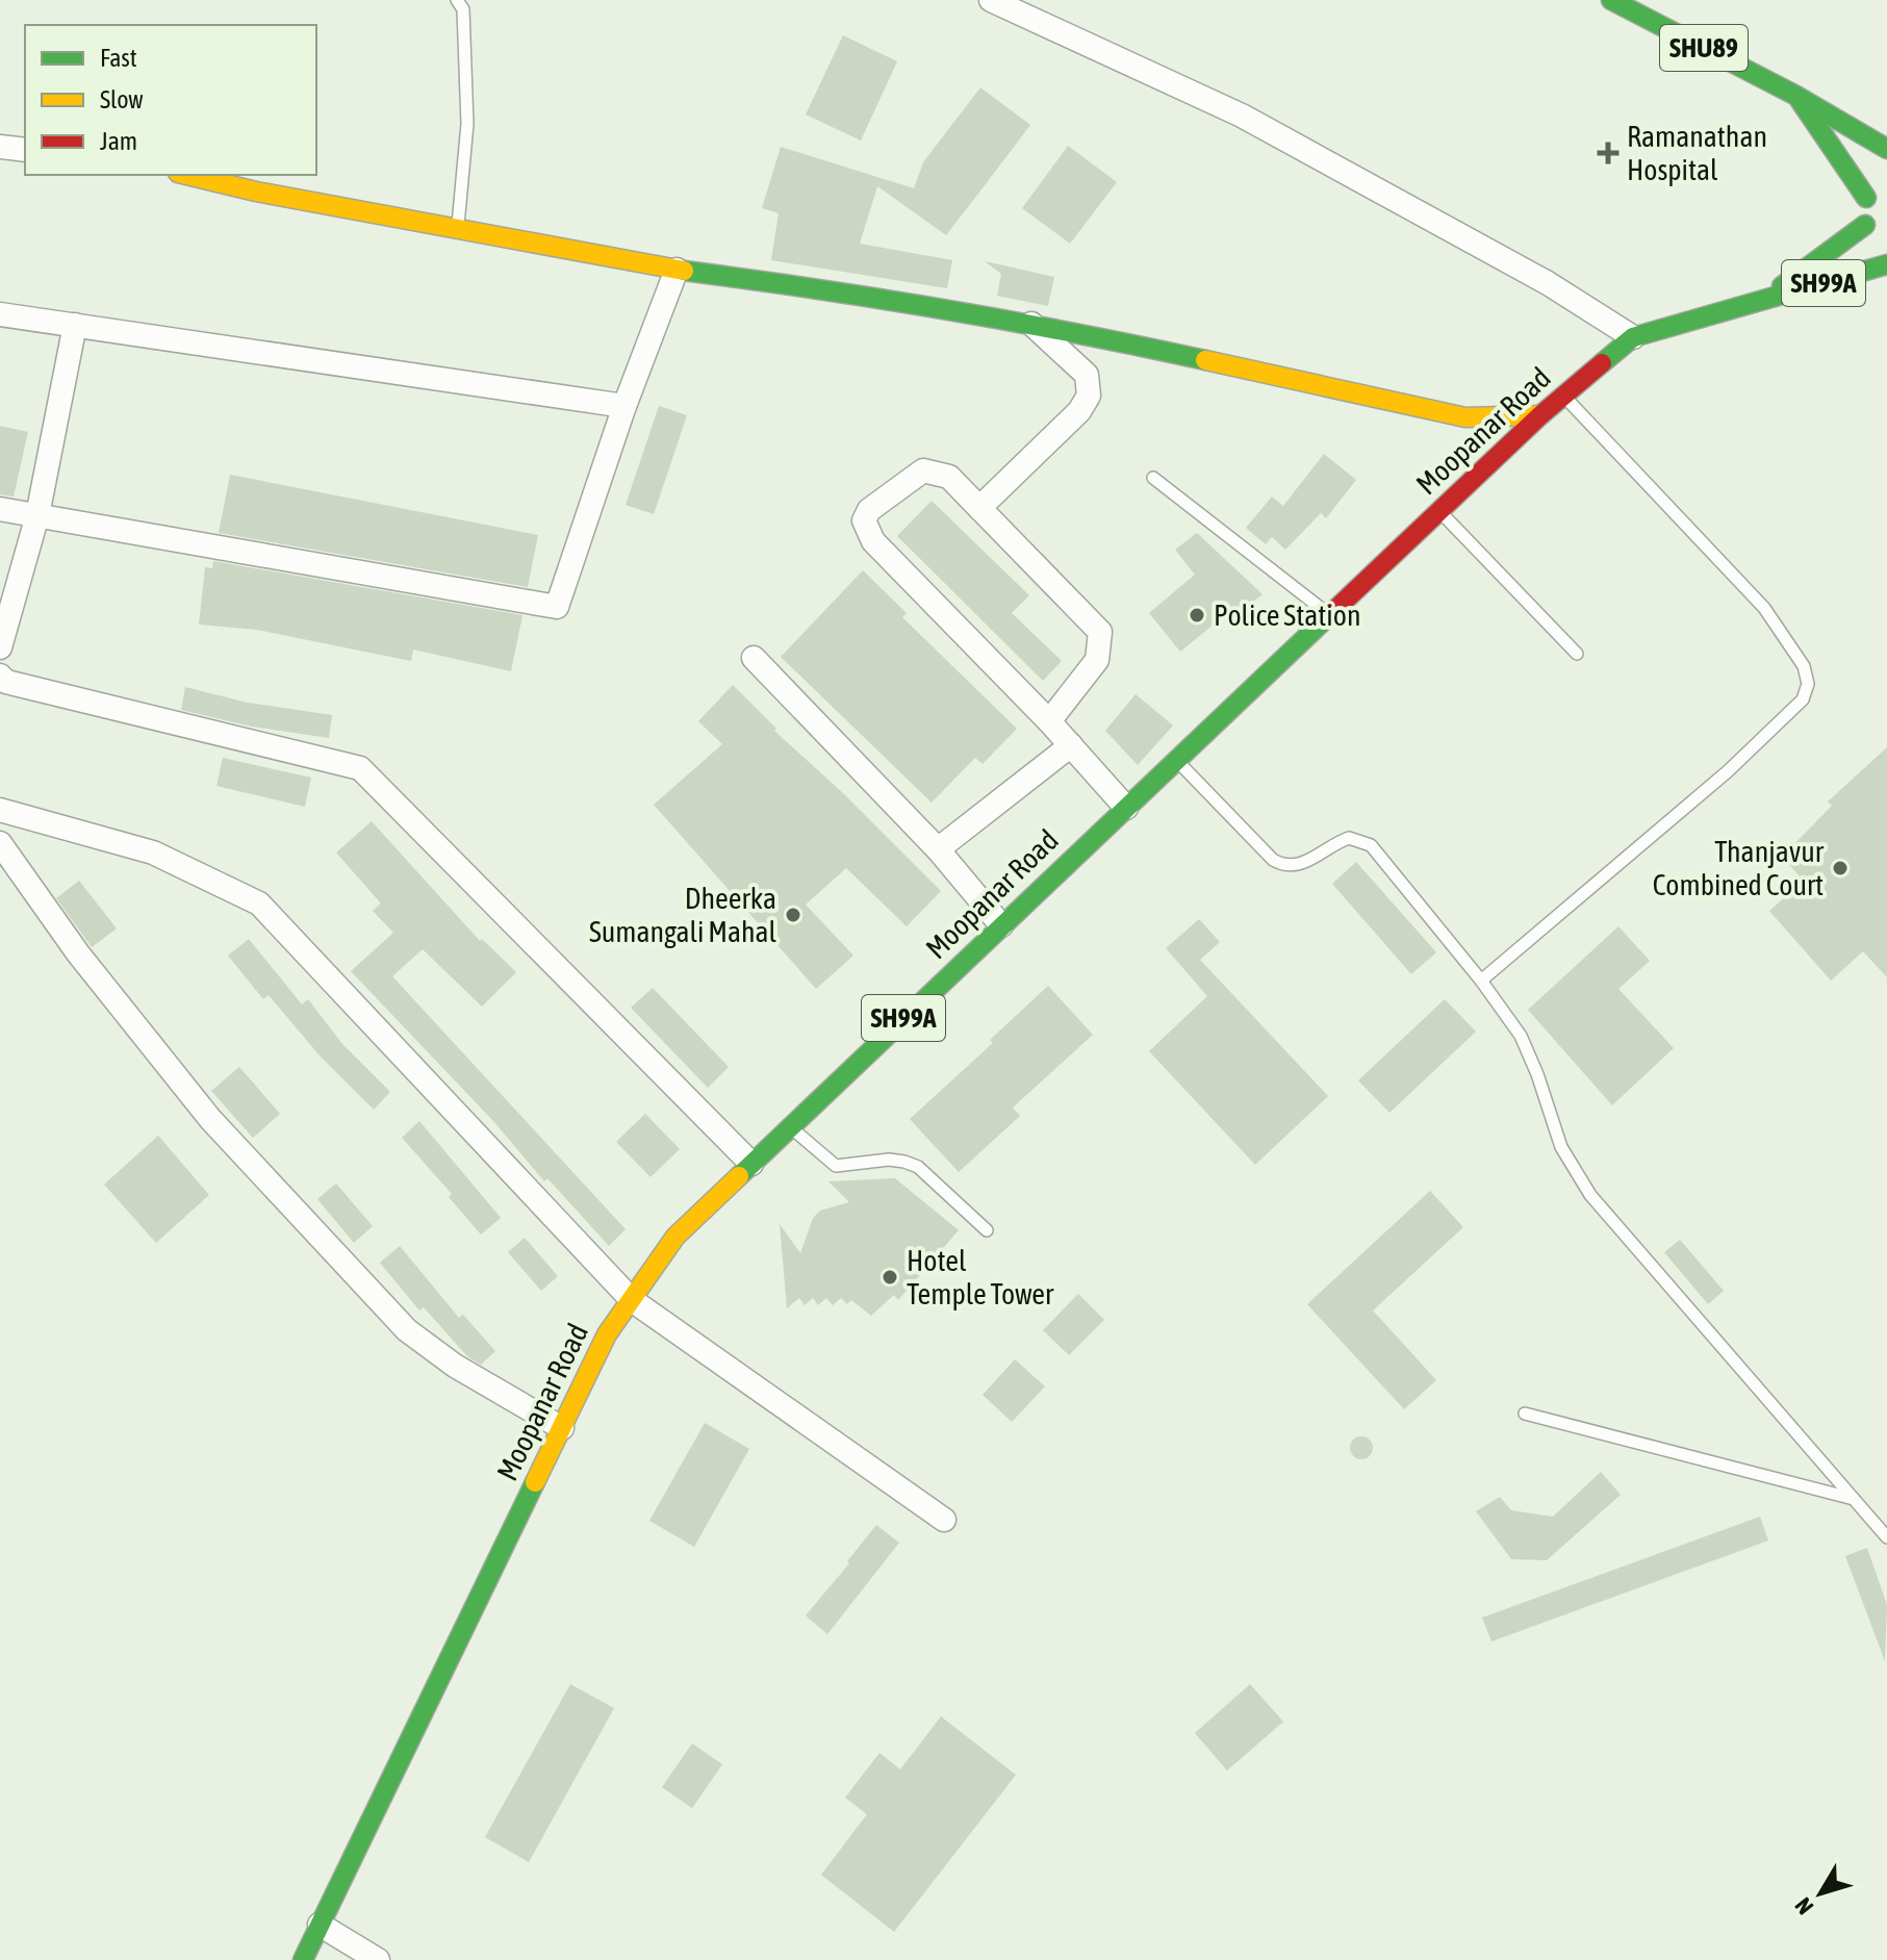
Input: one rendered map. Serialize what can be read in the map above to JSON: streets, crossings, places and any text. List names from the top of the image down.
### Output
{
  "streets": {
    "main road": ["SHU89", "SH99A", "Moopanar Road"]
  },
  "places": {
    "health": ["Ramanathan Hospital"],
    "other": [
      "Police Station",
      "Thanjavur Combined Court",
      "Dheerka Sumangali Mahal",
      "Hotel Temple Tower"
    ]
  },
  "legend": ["Fast", "Slow", "Jam"],
  "north": "bottom left"
}
